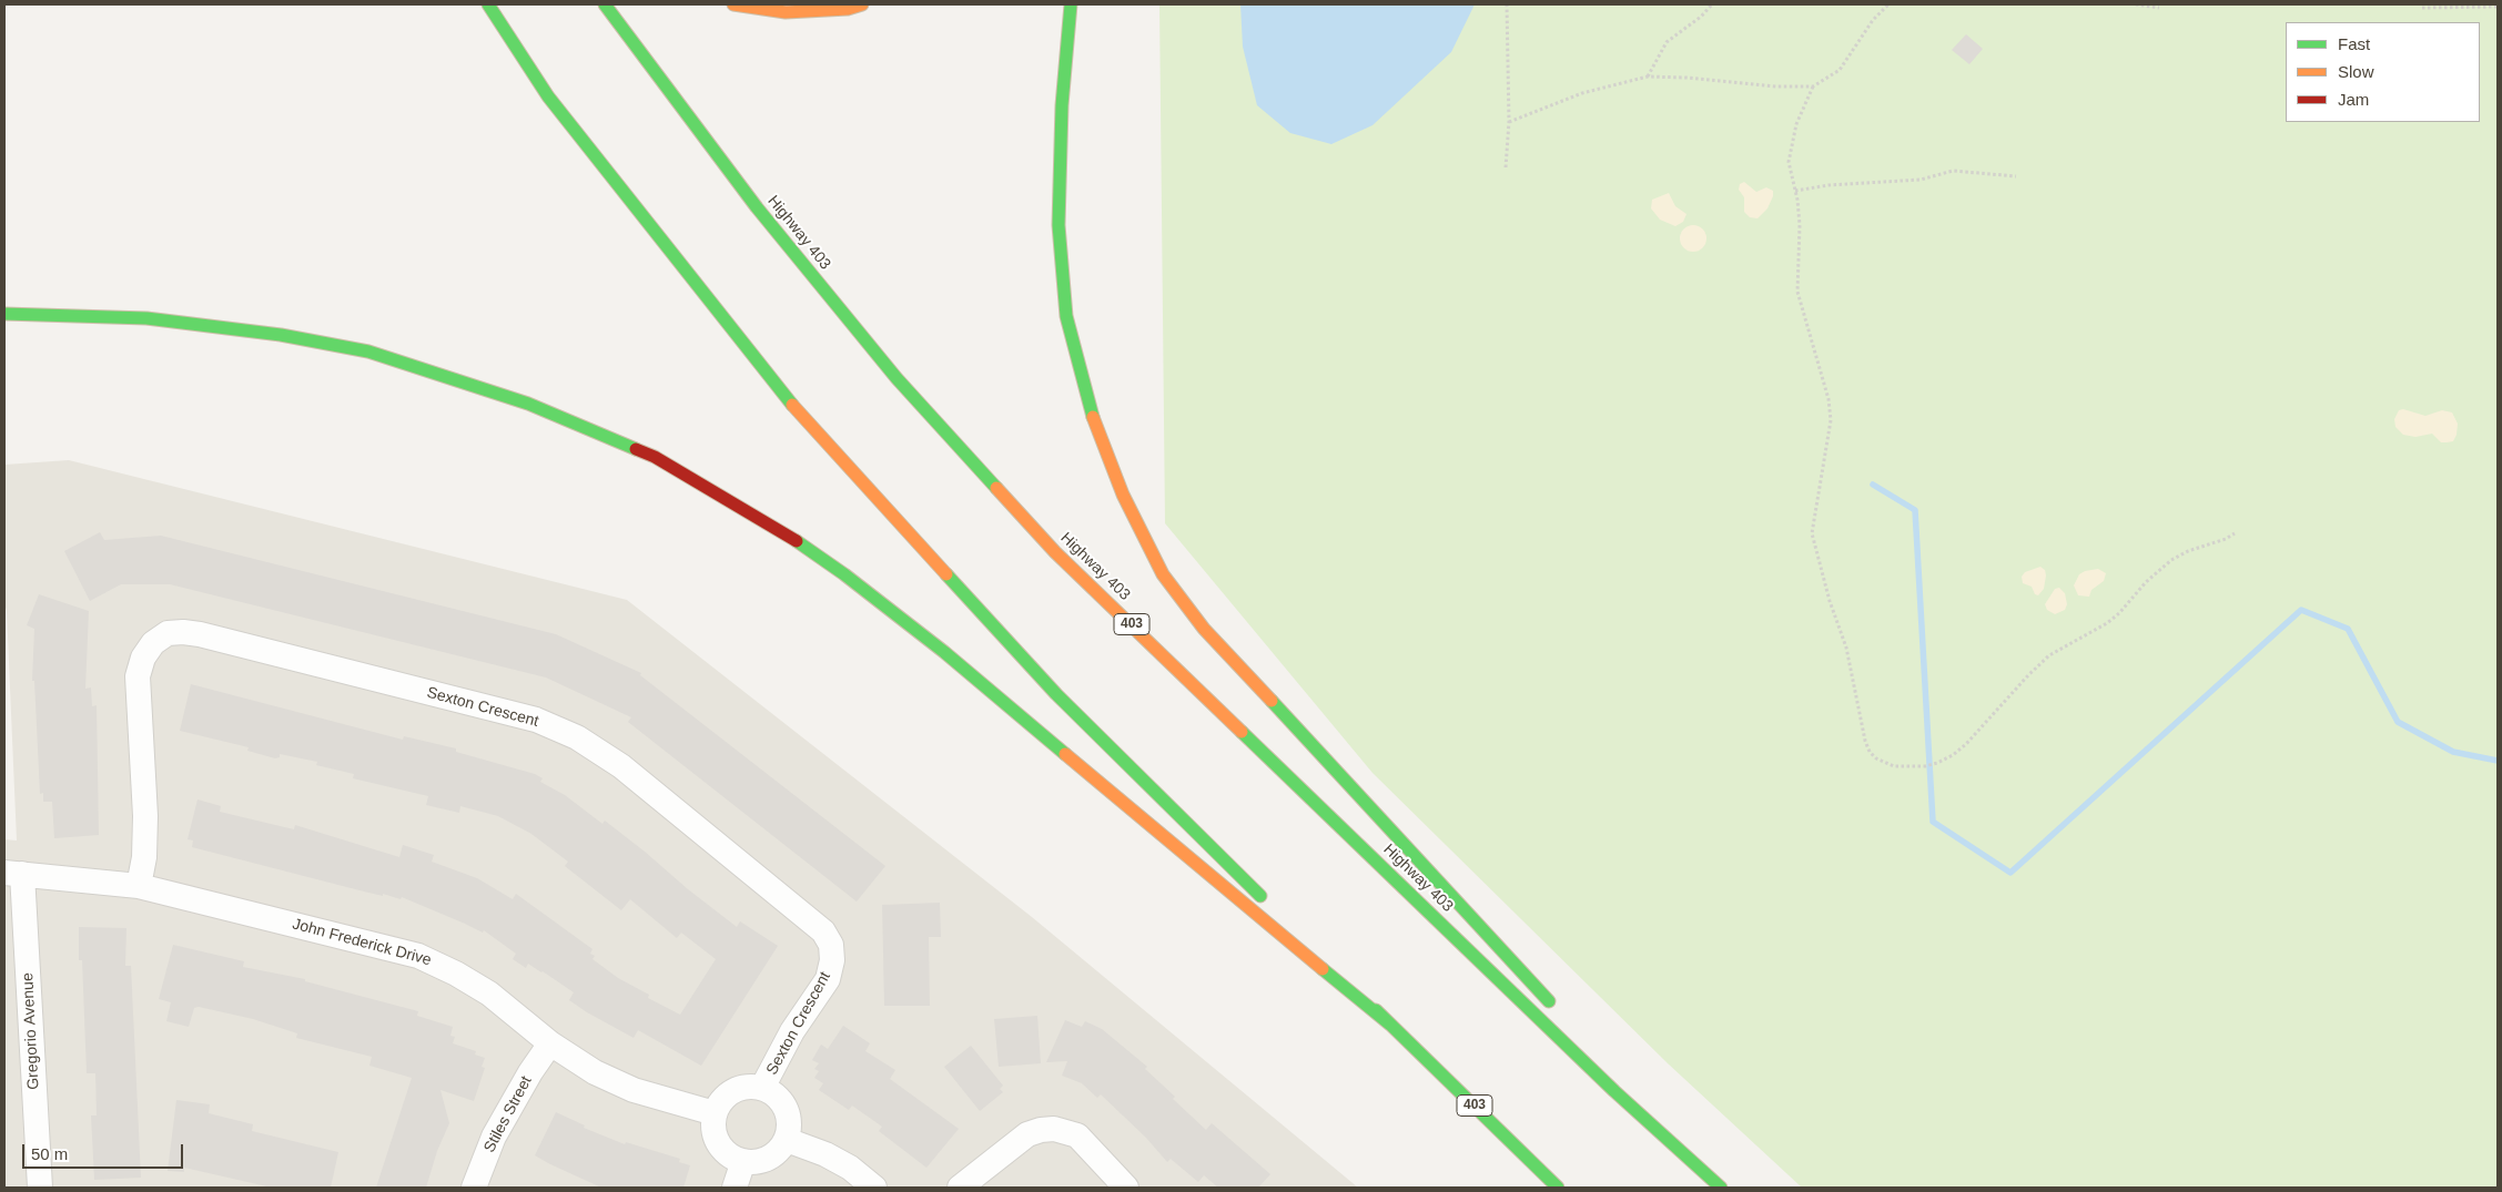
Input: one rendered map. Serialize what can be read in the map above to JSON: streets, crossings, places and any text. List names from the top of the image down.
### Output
{
  "streets": {
    "highway": ["Highway 403", "403"],
    "street": [
      "Sexton Crescent",
      "John Frederick Drive",
      "Gregorio Avenue",
      "Stiles Street"
    ]
  },
  "crossings": [
    ["Sexton Crescent", "John Frederick Drive"],
    ["John Frederick Drive", "Gregorio Avenue"],
    ["John Frederick Drive", "Stiles Street"]
  ],
  "legend": ["Fast", "Slow", "Jam"],
  "scale_bar": "50 m"
}
